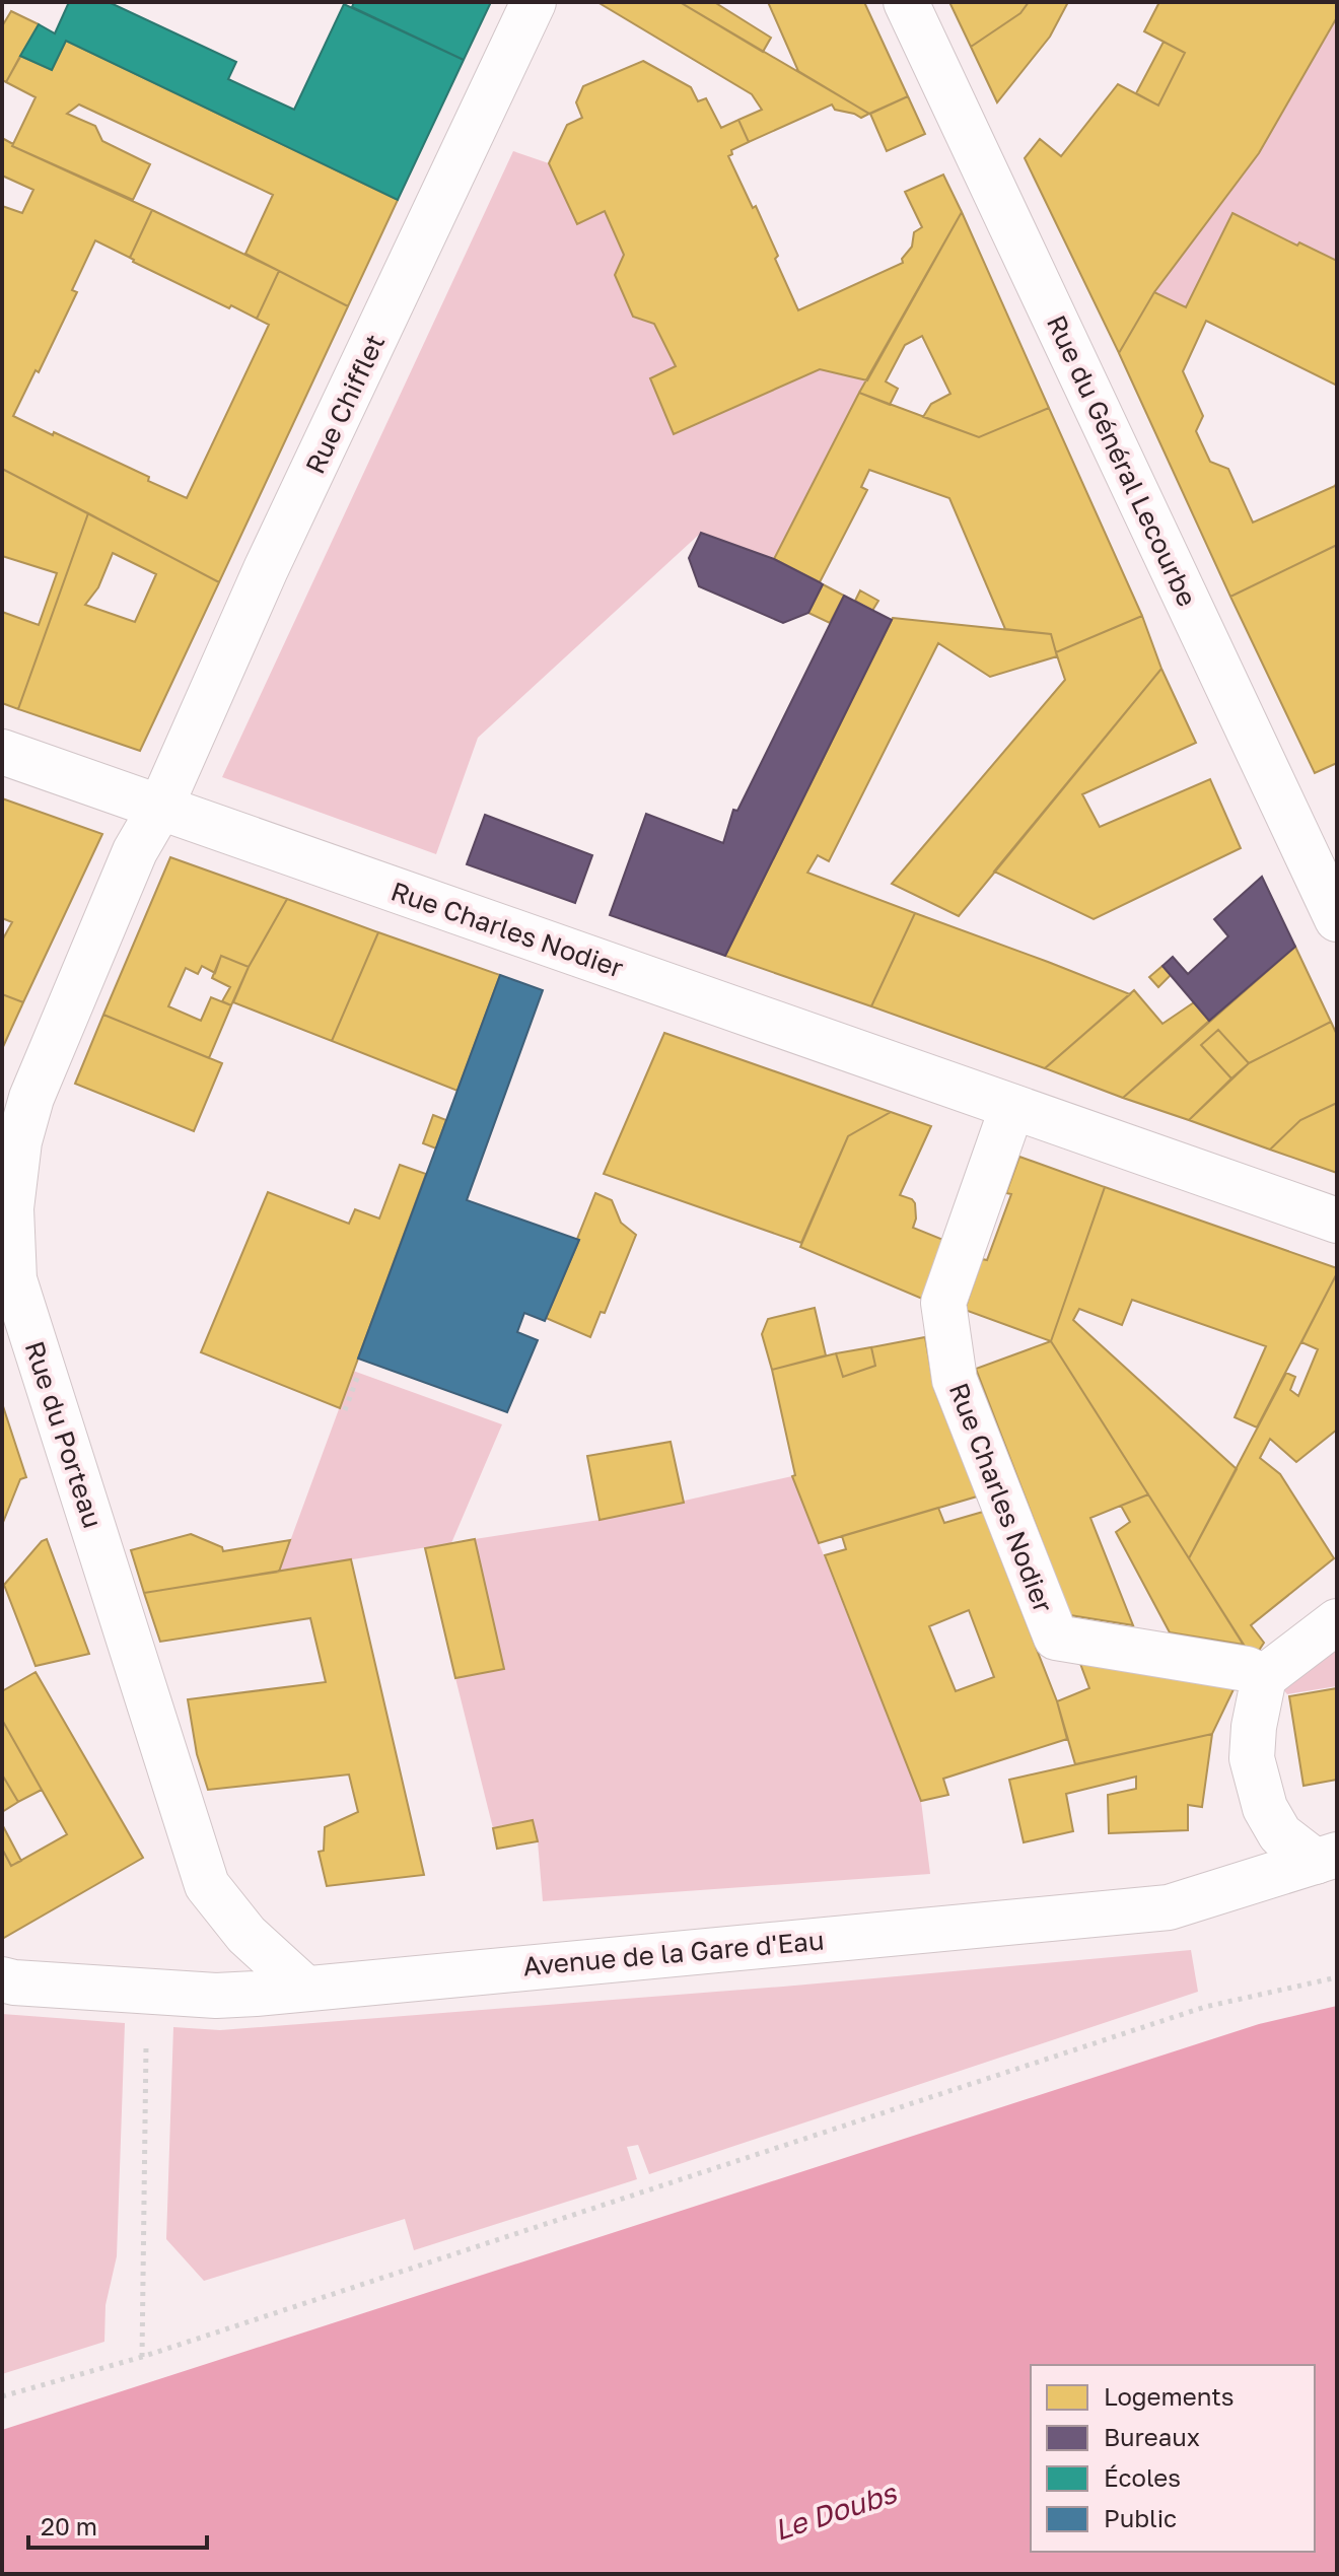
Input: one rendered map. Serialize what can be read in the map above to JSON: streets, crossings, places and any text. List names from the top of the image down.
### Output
{
  "streets": {
    "street": [
      "Rue Chifflet",
      "Rue du Général Lecourbe",
      "Rue Charles Nodier",
      "Rue du Porteau",
      "Avenue de la Gare d'Eau"
    ]
  },
  "crossings": [
    ["Rue Chifflet", "Rue Charles Nodier"],
    ["Rue Chifflet", "Rue du Porteau"],
    ["Rue Charles Nodier", "Rue du Porteau"],
    ["Rue du Porteau", "Avenue de la Gare d'Eau"]
  ],
  "water": ["Le Doubs"],
  "legend": [
    "Logements",
    "Bureaux",
    "Écoles",
    "Public"
  ],
  "scale_bar": "20 m"
}
